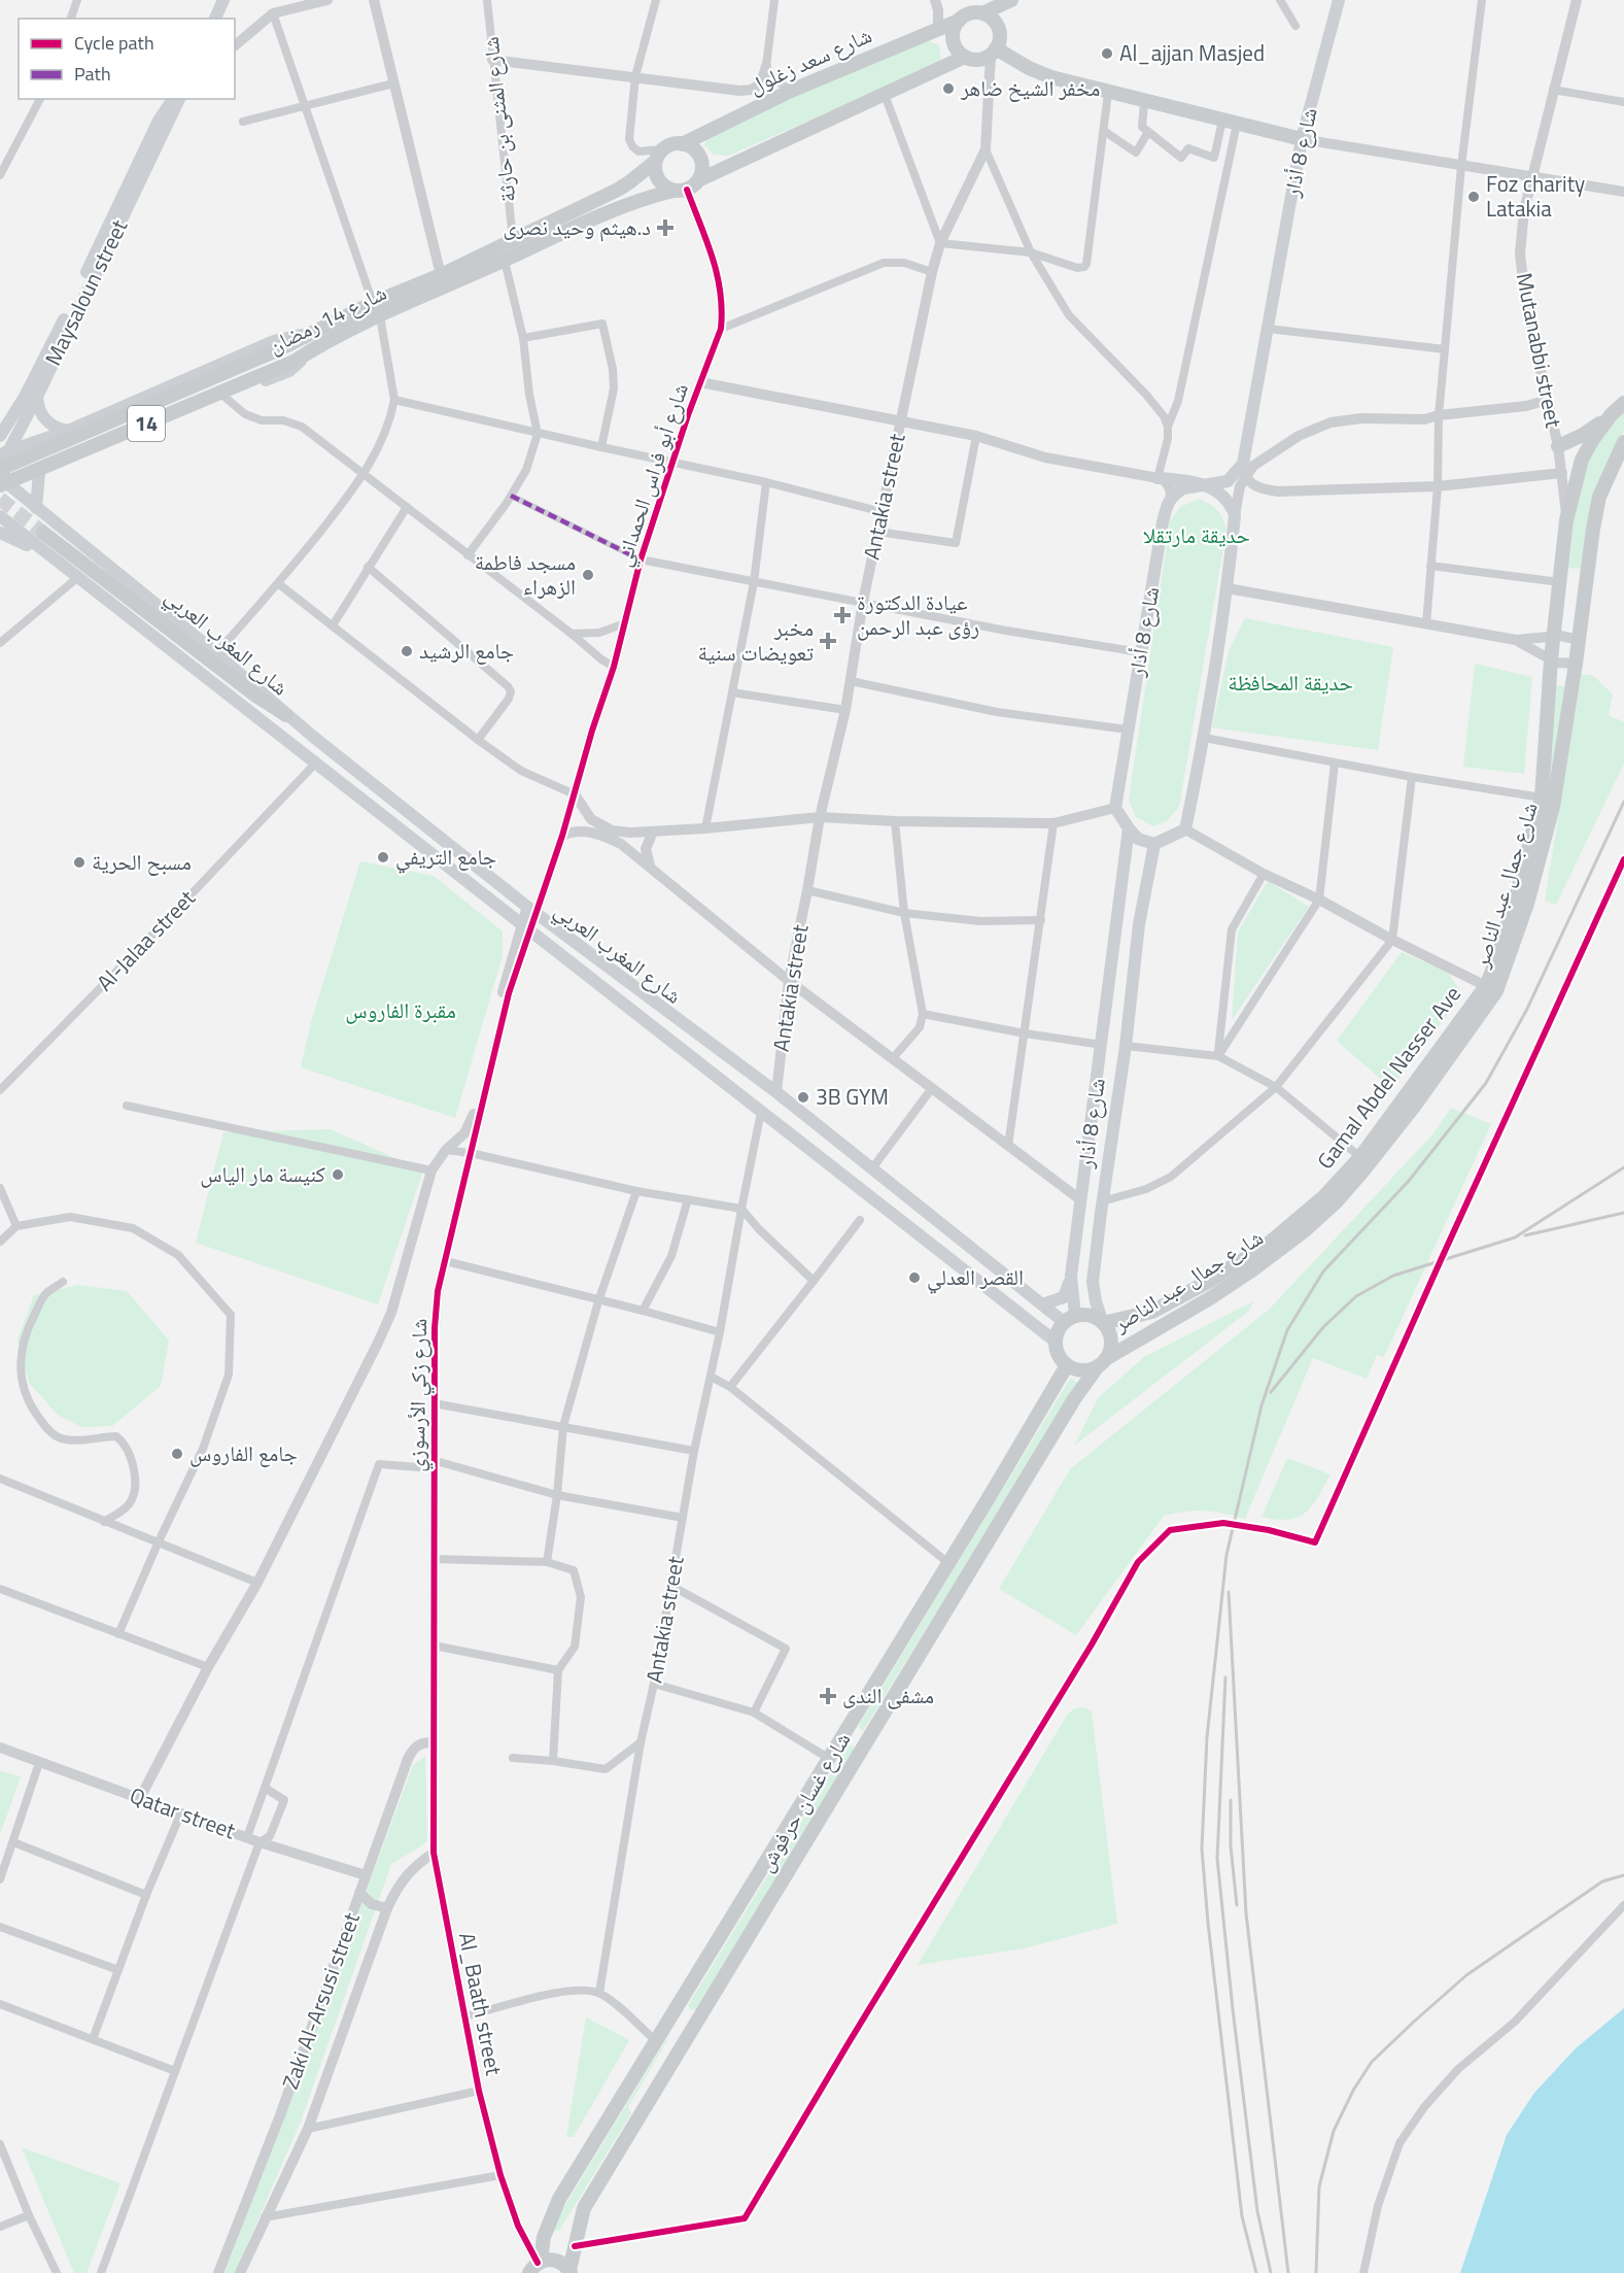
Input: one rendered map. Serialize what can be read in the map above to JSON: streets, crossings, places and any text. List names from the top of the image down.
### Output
{
  "streets": {
    "main road": [
      "شارع سعد زغلول",
      "شارع 8 أذار",
      "Maysaloun street",
      "شارع 14 رمضان",
      "14",
      "شارع المغرب العربي",
      "شارع جمال عبد الناصر",
      "Gamal Abdel Nasser Ave",
      "شارع غسان حرفوش"
    ],
    "street": [
      "شارع المثنى بن حارثة",
      "Mutanabbi street",
      "شارع أبو فراس الحمداني",
      "Antakia street",
      "Al-Jalaa street",
      "شارع زكي الأرسوزي",
      "Qatar street",
      "Zaki Al-Arsusi street",
      "Al_Baath street"
    ]
  },
  "crossings": [
    ["شارع سعد زغلول", "شارع 14 رمضان"],
    ["شارع سعد زغلول", "شارع أبو فراس الحمداني"],
    ["شارع سعد زغلول", "Antakia street"],
    ["شارع المثنى بن حارثة", "شارع 14 رمضان"],
    ["شارع 8 أذار", "شارع المغرب العربي"],
    ["شارع 8 أذار", "شارع جمال عبد الناصر"],
    ["شارع 8 أذار", "Gamal Abdel Nasser Ave"],
    ["شارع 8 أذار", "شارع غسان حرفوش"],
    ["Maysaloun street", "شارع 14 رمضان"],
    ["Maysaloun street", "شارع المغرب العربي"],
    ["شارع 14 رمضان", "شارع أبو فراس الحمداني"],
    ["شارع 14 رمضان", "شارع المغرب العربي"],
    ["Mutanabbi street", "شارع جمال عبد الناصر"],
    ["شارع أبو فراس الحمداني", "شارع المغرب العربي"],
    ["شارع أبو فراس الحمداني", "شارع زكي الأرسوزي"],
    ["Antakia street", "شارع المغرب العربي"],
    ["شارع المغرب العربي", "شارع جمال عبد الناصر"],
    ["شارع المغرب العربي", "Al-Jalaa street"],
    ["شارع المغرب العربي", "Gamal Abdel Nasser Ave"],
    ["شارع المغرب العربي", "شارع زكي الأرسوزي"],
    ["شارع المغرب العربي", "شارع غسان حرفوش"],
    ["شارع جمال عبد الناصر", "Gamal Abdel Nasser Ave"],
    ["شارع جمال عبد الناصر", "شارع غسان حرفوش"],
    ["Gamal Abdel Nasser Ave", "شارع غسان حرفوش"],
    ["شارع زكي الأرسوزي", "Zaki Al-Arsusi street"],
    ["شارع زكي الأرسوزي", "Al_Baath street"],
    ["شارع غسان حرفوش", "Al_Baath street"],
    ["Qatar street", "Zaki Al-Arsusi street"],
    ["Zaki Al-Arsusi street", "Al_Baath street"]
  ],
  "parks": ["حديقة مارتقلا", "حديقة المحافظة", "مقبرة الفاروس"],
  "places": {
    "other": [
      "Al_ajjan Masjed",
      "مخفر الشيخ ضاهر",
      "Foz charity Latakia",
      "مسجد فاطمة الزهراء",
      "جامع الرشيد",
      "جامع التريفي",
      "مسبح الحرية",
      "3B GYM",
      "كنيسة مار الياس",
      "القصر العدلي",
      "جامع الفاروس"
    ],
    "health": [
      "د.هيثم وحيد نصرى",
      "عيادة الدكتورة رؤى عبد الرحمن",
      "مخبر تعويضات سنية",
      "مشفى الندى"
    ]
  },
  "legend": ["Cycle path", "Path"]
}
